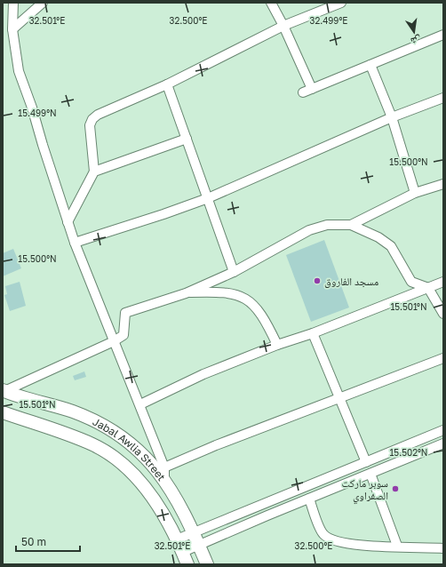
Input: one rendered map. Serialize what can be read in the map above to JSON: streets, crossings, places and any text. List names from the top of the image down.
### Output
{
  "streets": {
    "highway": ["Jabal Awlia Street"]
  },
  "places": ["مسجد الفاروق", "سوبر ماركت الصفراوي"],
  "scale_bar": "50 m",
  "north": "bottom",
  "coordinates": [
    "32.501°E",
    "32.500°E",
    "32.499°E",
    "15.499°N",
    "15.500°N",
    "15.501°N",
    "15.502°N"
  ]
}
